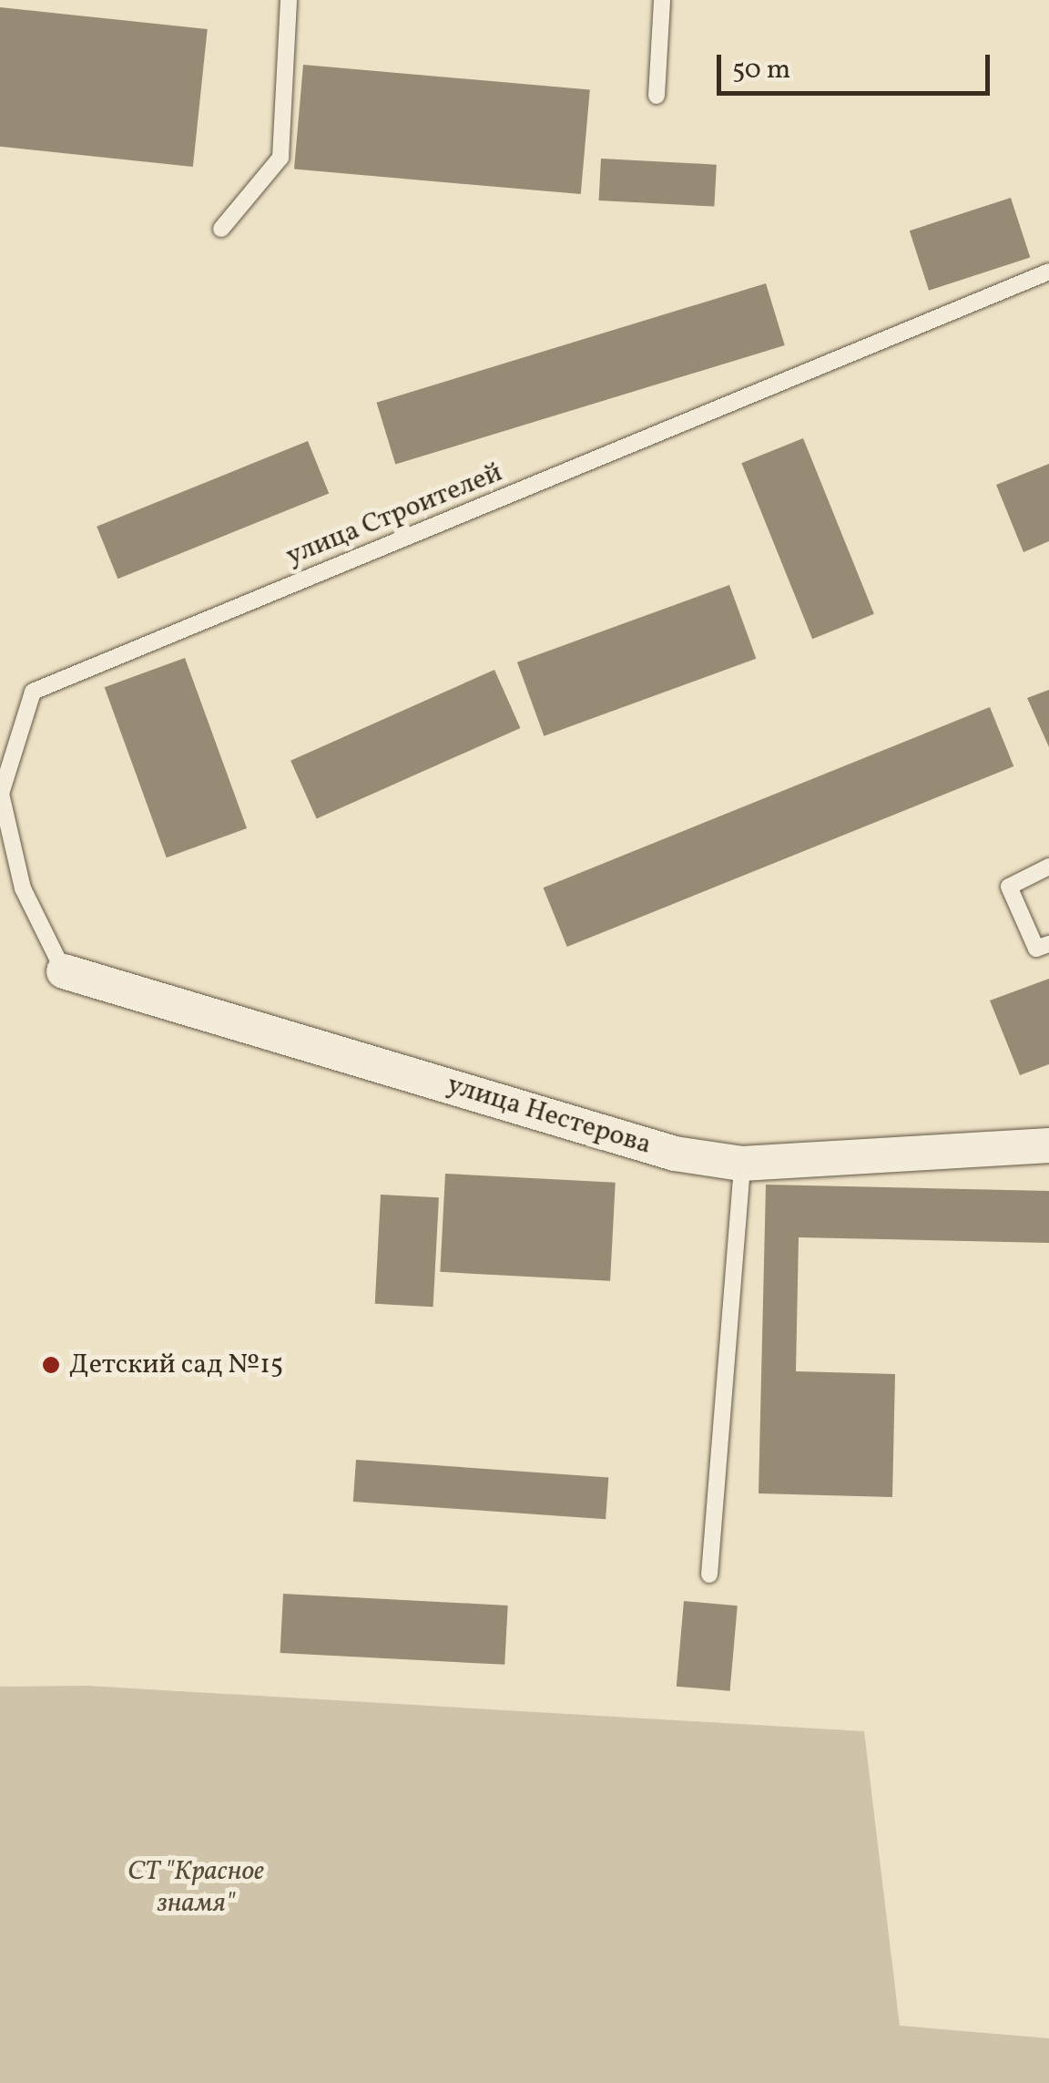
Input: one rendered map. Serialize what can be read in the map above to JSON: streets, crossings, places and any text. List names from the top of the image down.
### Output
{
  "streets": {
    "street": ["улица Нестерова"],
    "lane": ["улица Строителей"]
  },
  "crossings": [
    ["улица Строителей", "улица Нестерова"]
  ],
  "parks": ["СТ \"Красное знамя\""],
  "places": ["Детский сад №15"],
  "scale_bar": "50 m"
}
